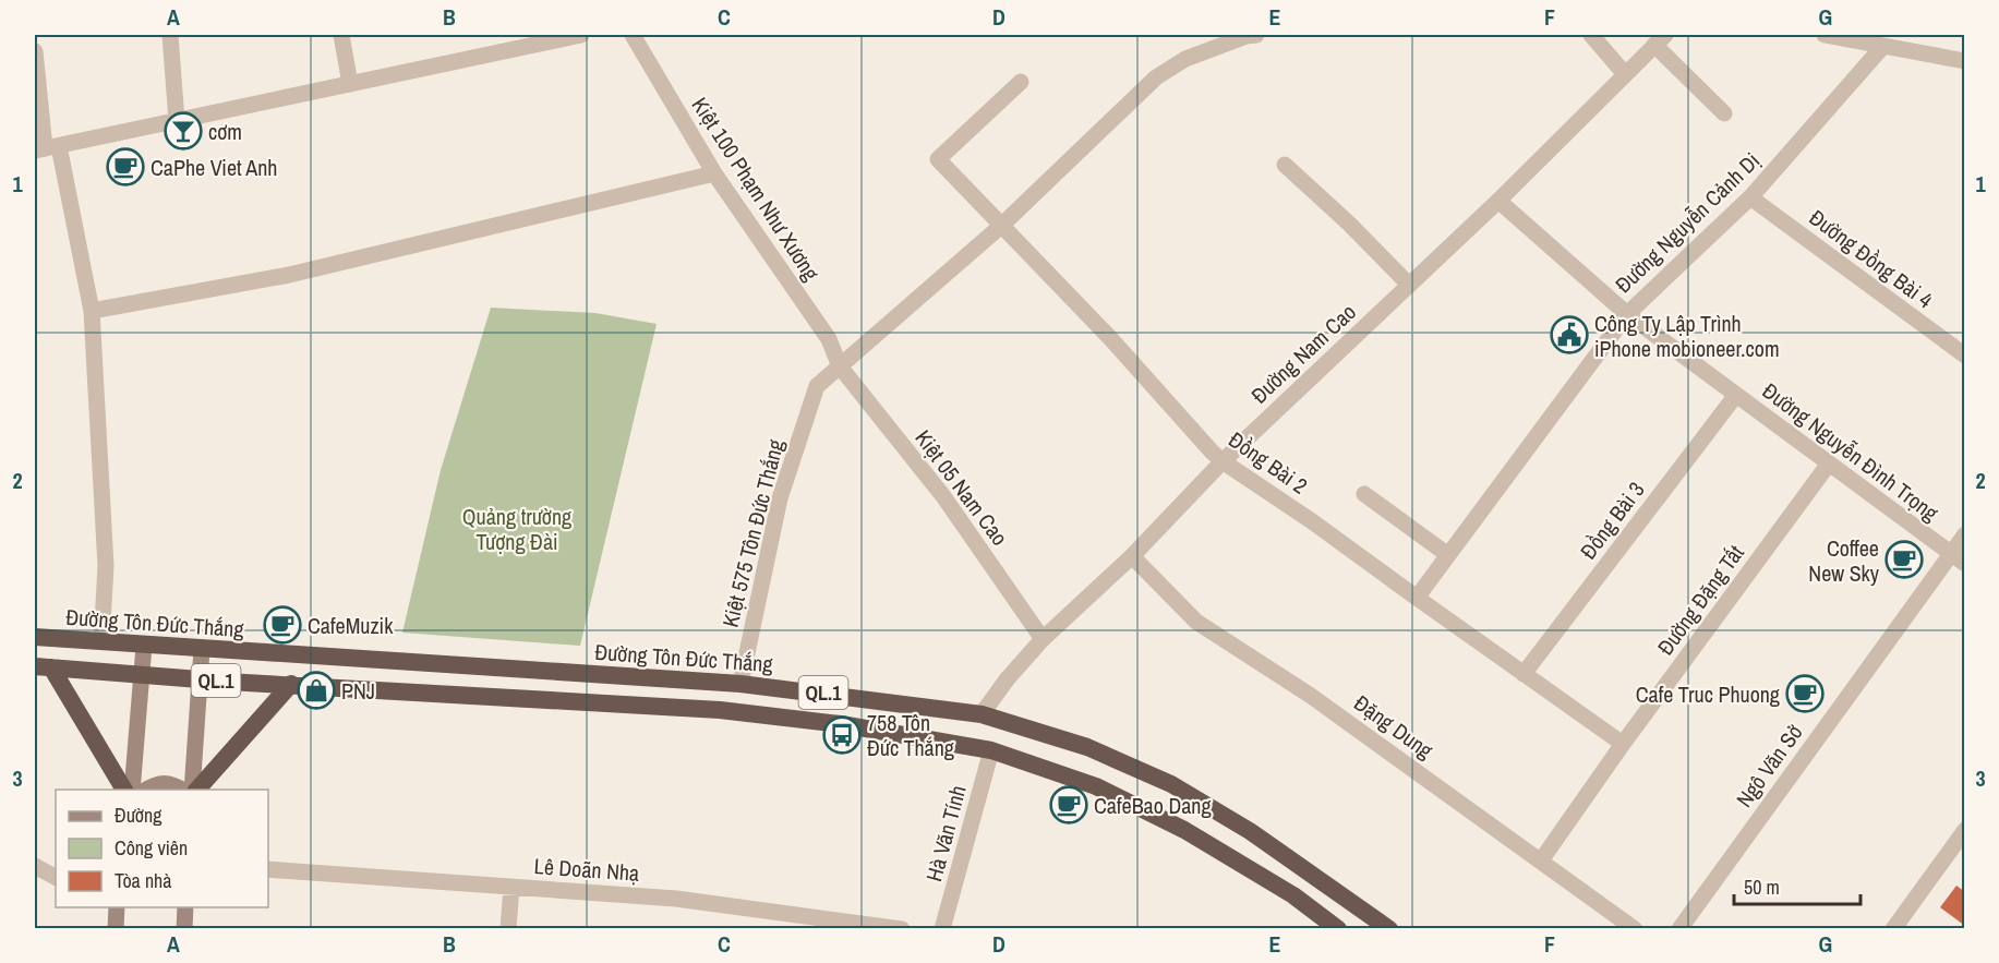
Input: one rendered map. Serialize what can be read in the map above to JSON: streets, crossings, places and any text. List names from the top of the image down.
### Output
{
  "streets": {
    "highway": ["Đường Tôn Đức Thắng", "QL.1"],
    "street": [
      "Kiệt 100 Phạm Như Xương",
      "Đường Nguyễn Cảnh Dị",
      "Đường Đồng Bài 4",
      "Đường Nam Cao",
      "Đường Nguyễn Đình Trọng",
      "Đồng Bài 2",
      "Kiệt 05 Nam Cao",
      "Đồng Bài 3",
      "Kiệt 575 Tôn Đức Thắng",
      "Đường Đặng Tất",
      "Đặng Dung",
      "Ngô Văn Sở",
      "Hà Văn Tính",
      "Lê Doãn Nhạ"
    ]
  },
  "crossings": [
    ["Kiệt 100 Phạm Như Xương", "Kiệt 05 Nam Cao"],
    ["Kiệt 100 Phạm Như Xương", "Kiệt 575 Tôn Đức Thắng"],
    ["Đường Nguyễn Cảnh Dị", "Đường Đồng Bài 4"],
    ["Đường Nguyễn Cảnh Dị", "Đường Nguyễn Đình Trọng"],
    ["Đường Nguyễn Cảnh Dị", "Đồng Bài 2"],
    ["Đường Nam Cao", "Đường Nguyễn Đình Trọng"],
    ["Đường Nam Cao", "Đồng Bài 2"],
    ["Đường Nam Cao", "Kiệt 05 Nam Cao"],
    ["Đường Nam Cao", "Đường Tôn Đức Thắng"],
    ["Đường Nam Cao", "Đặng Dung"],
    ["Đường Nguyễn Đình Trọng", "Đồng Bài 3"],
    ["Đường Nguyễn Đình Trọng", "Đường Đặng Tất"],
    ["Đường Nguyễn Đình Trọng", "Ngô Văn Sở"],
    ["Đồng Bài 2", "Đồng Bài 3"],
    ["Đồng Bài 2", "Kiệt 575 Tôn Đức Thắng"],
    ["Đồng Bài 2", "Đường Đặng Tất"],
    ["Kiệt 05 Nam Cao", "Kiệt 575 Tôn Đức Thắng"],
    ["Kiệt 575 Tôn Đức Thắng", "Đường Tôn Đức Thắng"],
    ["Đường Đặng Tất", "Đặng Dung"],
    ["QL.1", "Hà Văn Tính"]
  ],
  "parks": ["Quảng trường Tượng Đài"],
  "places": {
    "bar": ["cơm"],
    "cafe": [
      "CaPhe Viet Anh",
      "Coffee New Sky",
      "CafeMuzik",
      "Cafe Truc Phuong",
      "CafeBao Dang"
    ],
    "public building": ["Công Ty Lập Trình iPhone mobioneer.com"],
    "shop": ["PNJ"],
    "bus stop": ["758 Tôn Đức Thắng"]
  },
  "legend": ["Đường", "Công viên", "Tòa nhà"],
  "scale_bar": "50 m",
  "grid": {
    "columns": [
      "A",
      "B",
      "C",
      "D",
      "E",
      "F",
      "G"
    ],
    "rows": ["1", "2", "3"]
  }
}
